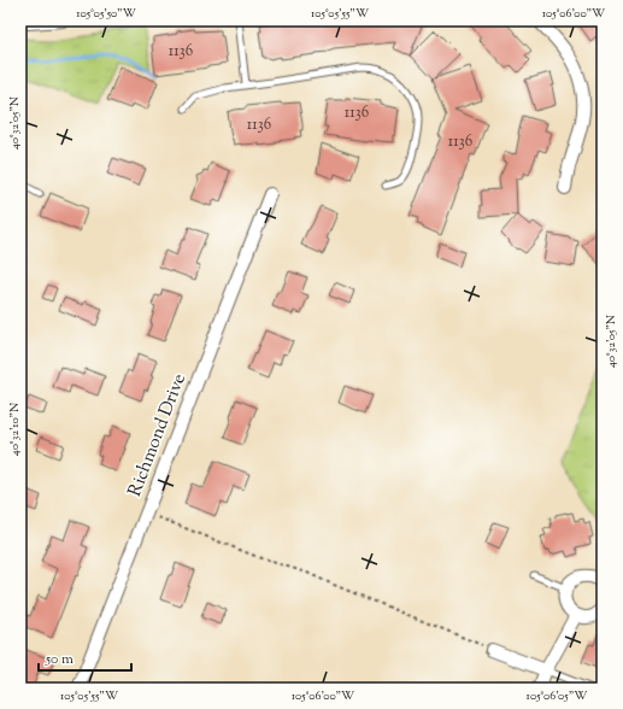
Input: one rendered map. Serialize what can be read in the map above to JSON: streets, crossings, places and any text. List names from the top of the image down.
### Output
{
  "streets": {
    "street": ["Richmond Drive"]
  },
  "house_numbers": [
    "1136",
    "1136",
    "1136",
    "1136"
  ],
  "scale_bar": "50 m",
  "coordinates": [
    "105°05'50\"W",
    "105°05'55\"W",
    "105°06'00\"W",
    "40°32'05\"N",
    "40°32'10\"N",
    "105°06'05\"W"
  ]
}
